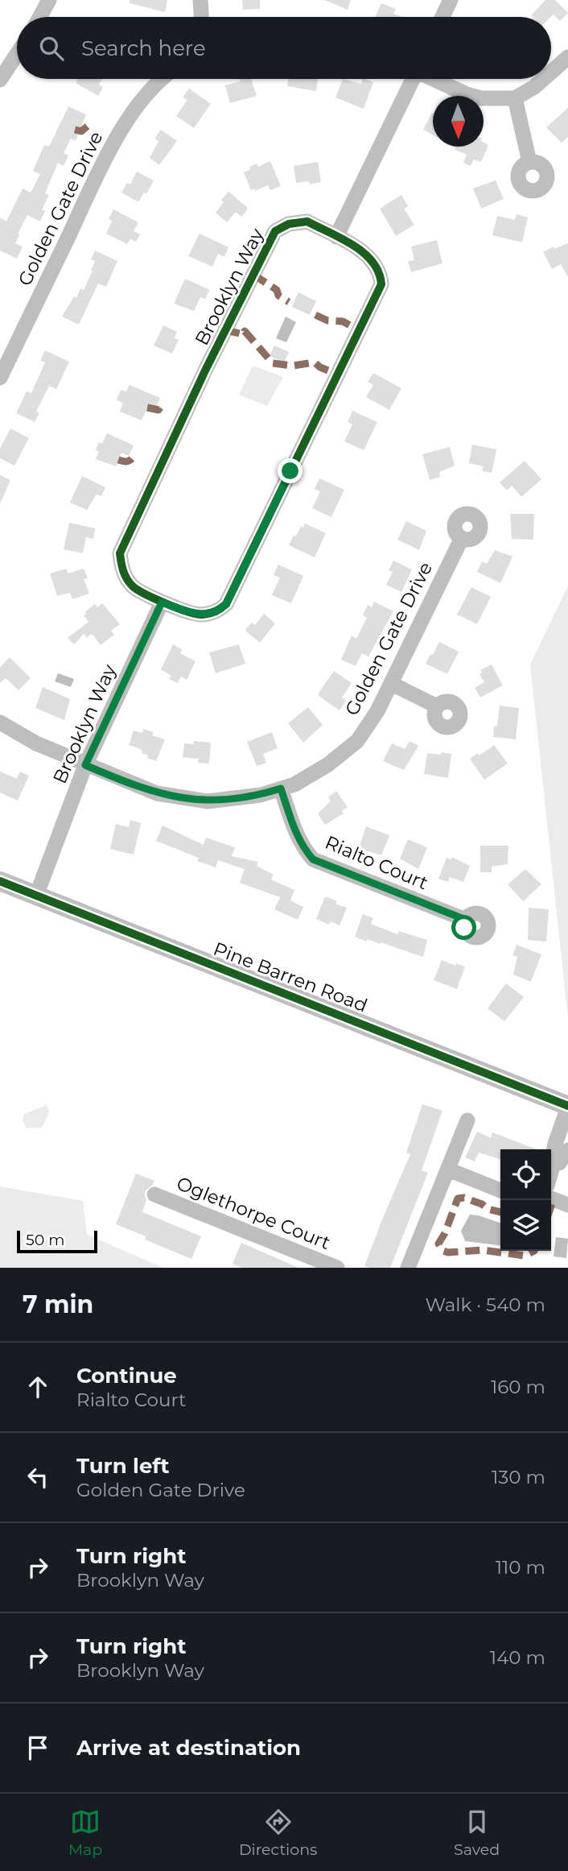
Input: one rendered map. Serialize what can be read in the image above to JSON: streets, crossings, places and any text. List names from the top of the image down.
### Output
{
  "streets": {
    "main road": ["Pine Barren Road"],
    "street": [
      "Golden Gate Drive",
      "Brooklyn Way",
      "Rialto Court",
      "Oglethorpe Court"
    ]
  },
  "crossings": [
    ["Golden Gate Drive", "Brooklyn Way"],
    ["Golden Gate Drive", "Rialto Court"],
    ["Brooklyn Way", "Pine Barren Road"]
  ],
  "scale_bar": "50 m",
  "north": "bottom",
  "page": {
    "search": "Search here",
    "scale": "50 m",
    "heading": ["7 min", "Walk · 540 m"],
    "list": [
      ["Continue", "Rialto Court", "160 m"],
      ["Turn left", "Golden Gate Drive", "130 m"],
      ["Turn right", "Brooklyn Way", "110 m"],
      ["Turn right", "Brooklyn Way", "140 m"],
      "Arrive at destination"
    ],
    "nav": ["Map", "Directions", "Saved"]
  }
}
